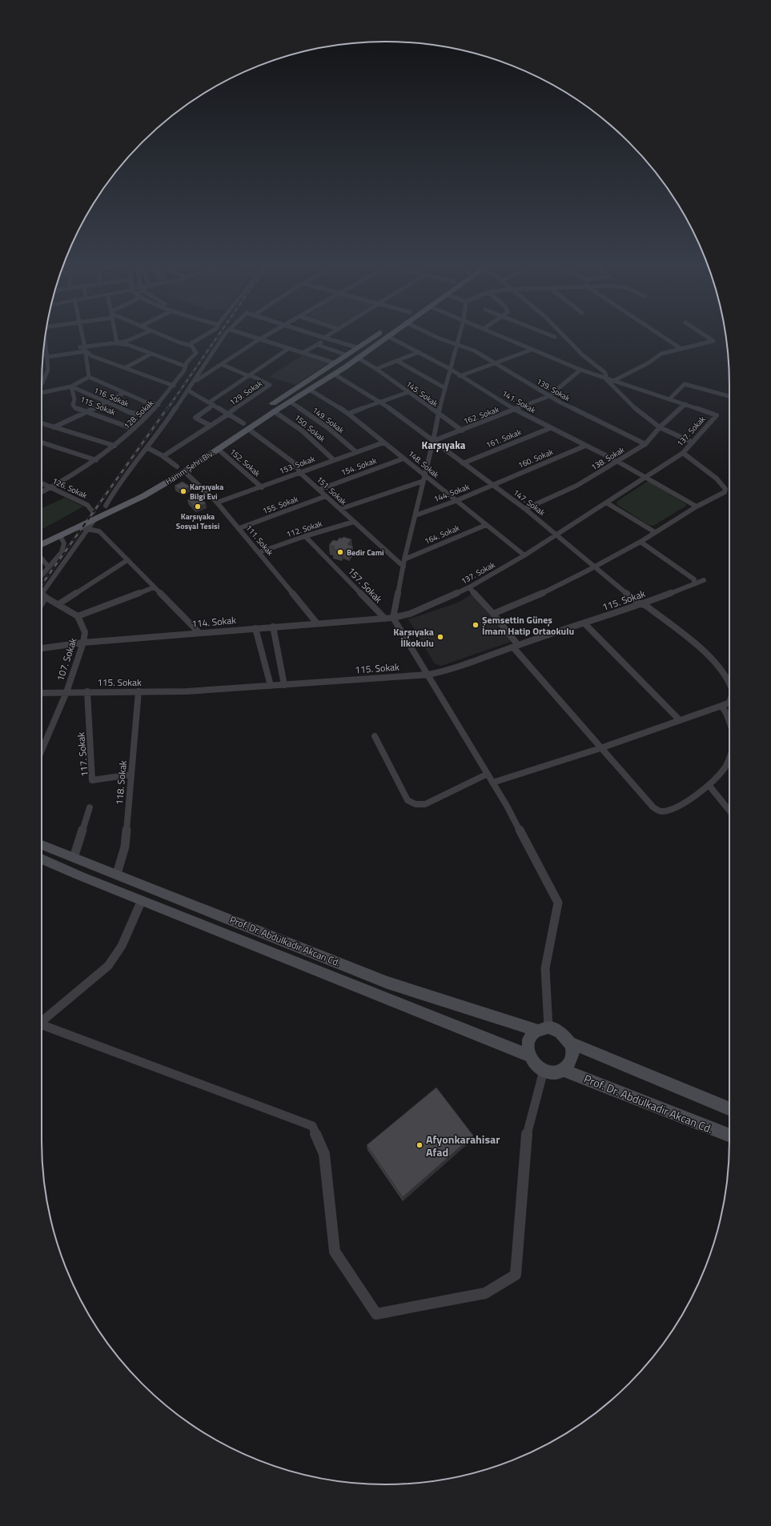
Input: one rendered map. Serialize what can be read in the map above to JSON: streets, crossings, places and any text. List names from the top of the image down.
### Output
{
  "streets": {
    "main road": ["Hamm Şehri Blv.", "Prof. Dr. Abdülkadir Akcan Cd."],
    "street": [
      "139. Sokak",
      "129. Sokak",
      "145. Sokak",
      "116. Sokak",
      "141. Sokak",
      "115. Sokak",
      "128. Sokak",
      "162. Sokak",
      "149. Sokak",
      "150. Sokak",
      "137. Sokak",
      "161. Sokak",
      "160. Sokak",
      "138. Sokak",
      "152. Sokak",
      "148. Sokak",
      "153. Sokak",
      "154. Sokak",
      "126. Sokak",
      "151. Sokak",
      "144. Sokak",
      "147. Sokak",
      "155. Sokak",
      "112. Sokak",
      "164. Sokak",
      "111. Sokak",
      "157. Sokak",
      "114. Sokak",
      "107. Sokak",
      "117. Sokak",
      "118. Sokak"
    ]
  },
  "crossings": [
    ["139. Sokak", "162. Sokak"],
    ["139. Sokak", "138. Sokak"],
    ["129. Sokak", "151. Sokak"],
    ["145. Sokak", "162. Sokak"],
    ["145. Sokak", "Hamm Şehri Blv."],
    ["116. Sokak", "115. Sokak"],
    ["116. Sokak", "128. Sokak"],
    ["141. Sokak", "162. Sokak"],
    ["141. Sokak", "137. Sokak"],
    ["141. Sokak", "161. Sokak"],
    ["141. Sokak", "160. Sokak"],
    ["141. Sokak", "138. Sokak"],
    ["115. Sokak", "128. Sokak"],
    ["115. Sokak", "147. Sokak"],
    ["115. Sokak", "107. Sokak"],
    ["115. Sokak", "117. Sokak"],
    ["115. Sokak", "118. Sokak"],
    ["128. Sokak", "126. Sokak"],
    ["162. Sokak", "137. Sokak"],
    ["162. Sokak", "147. Sokak"],
    ["149. Sokak", "153. Sokak"],
    ["149. Sokak", "Hamm Şehri Blv."],
    ["150. Sokak", "153. Sokak"],
    ["150. Sokak", "Hamm Şehri Blv."],
    ["137. Sokak", "138. Sokak"],
    ["137. Sokak", "148. Sokak"],
    ["137. Sokak", "147. Sokak"],
    ["137. Sokak", "114. Sokak"],
    ["161. Sokak", "147. Sokak"],
    ["160. Sokak", "144. Sokak"],
    ["160. Sokak", "147. Sokak"],
    ["138. Sokak", "147. Sokak"],
    ["152. Sokak", "153. Sokak"],
    ["152. Sokak", "Hamm Şehri Blv."],
    ["148. Sokak", "153. Sokak"],
    ["148. Sokak", "154. Sokak"],
    ["148. Sokak", "Hamm Şehri Blv."],
    ["148. Sokak", "144. Sokak"],
    ["148. Sokak", "164. Sokak"],
    ["153. Sokak", "151. Sokak"],
    ["153. Sokak", "111. Sokak"],
    ["154. Sokak", "151. Sokak"],
    ["Hamm Şehri Blv.", "126. Sokak"],
    ["Hamm Şehri Blv.", "151. Sokak"],
    ["Hamm Şehri Blv.", "147. Sokak"],
    ["Hamm Şehri Blv.", "111. Sokak"],
    ["151. Sokak", "155. Sokak"],
    ["151. Sokak", "112. Sokak"],
    ["144. Sokak", "147. Sokak"],
    ["155. Sokak", "111. Sokak"],
    ["112. Sokak", "111. Sokak"],
    ["112. Sokak", "157. Sokak"],
    ["111. Sokak", "114. Sokak"],
    ["157. Sokak", "114. Sokak"],
    ["114. Sokak", "107. Sokak"],
    ["117. Sokak", "118. Sokak"],
    ["118. Sokak", "Prof. Dr. Abdülkadir Akcan Cd."]
  ],
  "districts": ["Karşıyaka"],
  "places": [
    "Karşıyaka Bilgi Evi",
    "Karşıyaka Sosyal Tesisi",
    "Bedir Cami",
    "Şemsettin Güneş İmam Hatip Ortaokulu",
    "Karşıyaka İlkokulu",
    "Afyonkarahisar Afad"
  ]
}
